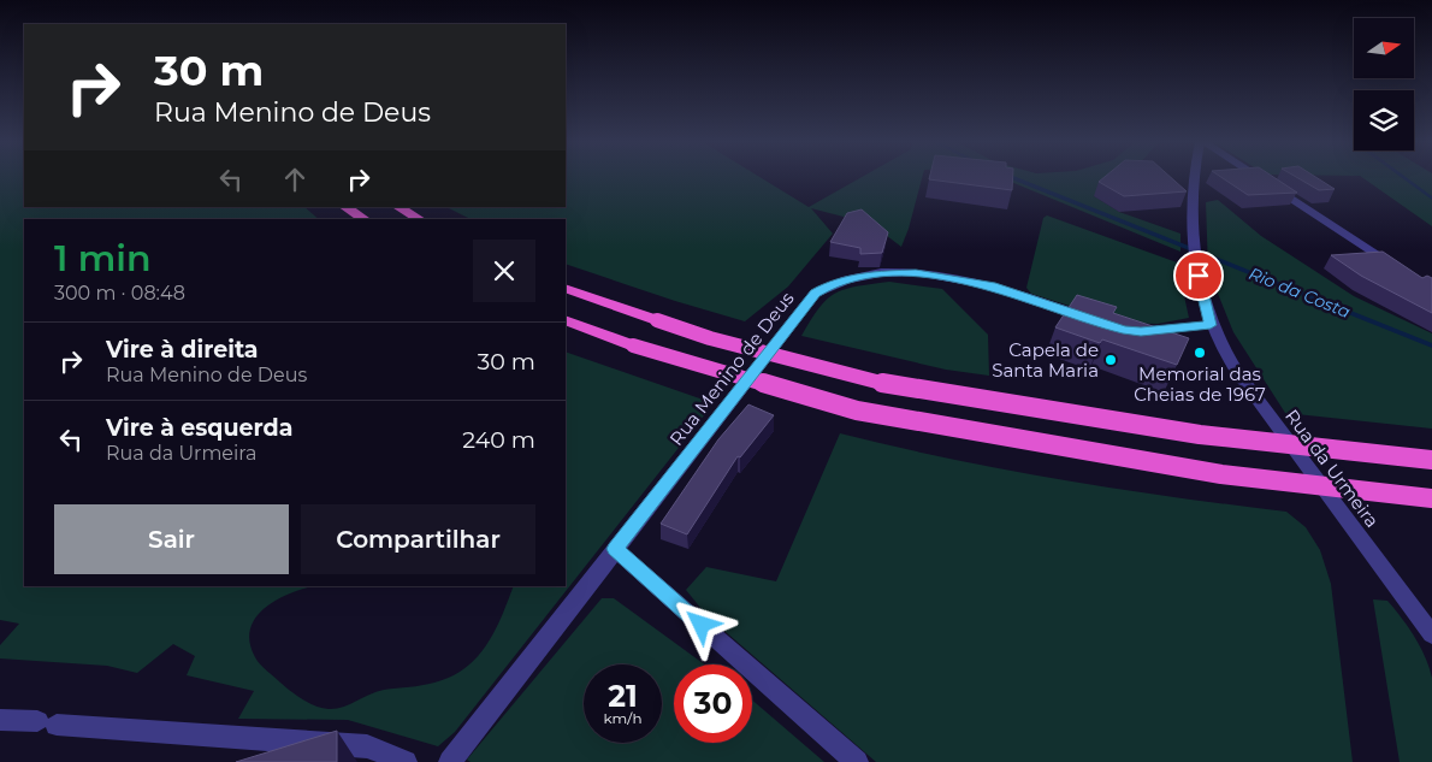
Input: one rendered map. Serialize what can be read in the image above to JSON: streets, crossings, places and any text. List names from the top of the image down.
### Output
{
  "streets": {
    "street": ["Rua Menino de Deus", "Rua da Urmeira"]
  },
  "water": ["Rio da Costa"],
  "places": ["Memorial das Cheias de 1967", "Capela de Santa Maria"],
  "north": "right",
  "page": {
    "turn": ["30 m", "Rua Menino de Deus"],
    "heading": ["1 min", "300 m · 08:48"],
    "list": [
      {
        "name": "Vire à direita",
        "note": "Rua Menino de Deus",
        "value": "30 m"
      },
      {
        "name": "Vire à esquerda",
        "note": "Rua da Urmeira",
        "value": "240 m"
      }
    ],
    "buttons": ["Sair", "Compartilhar"],
    "speed": "21 km/h",
    "limit": "30"
  }
}
